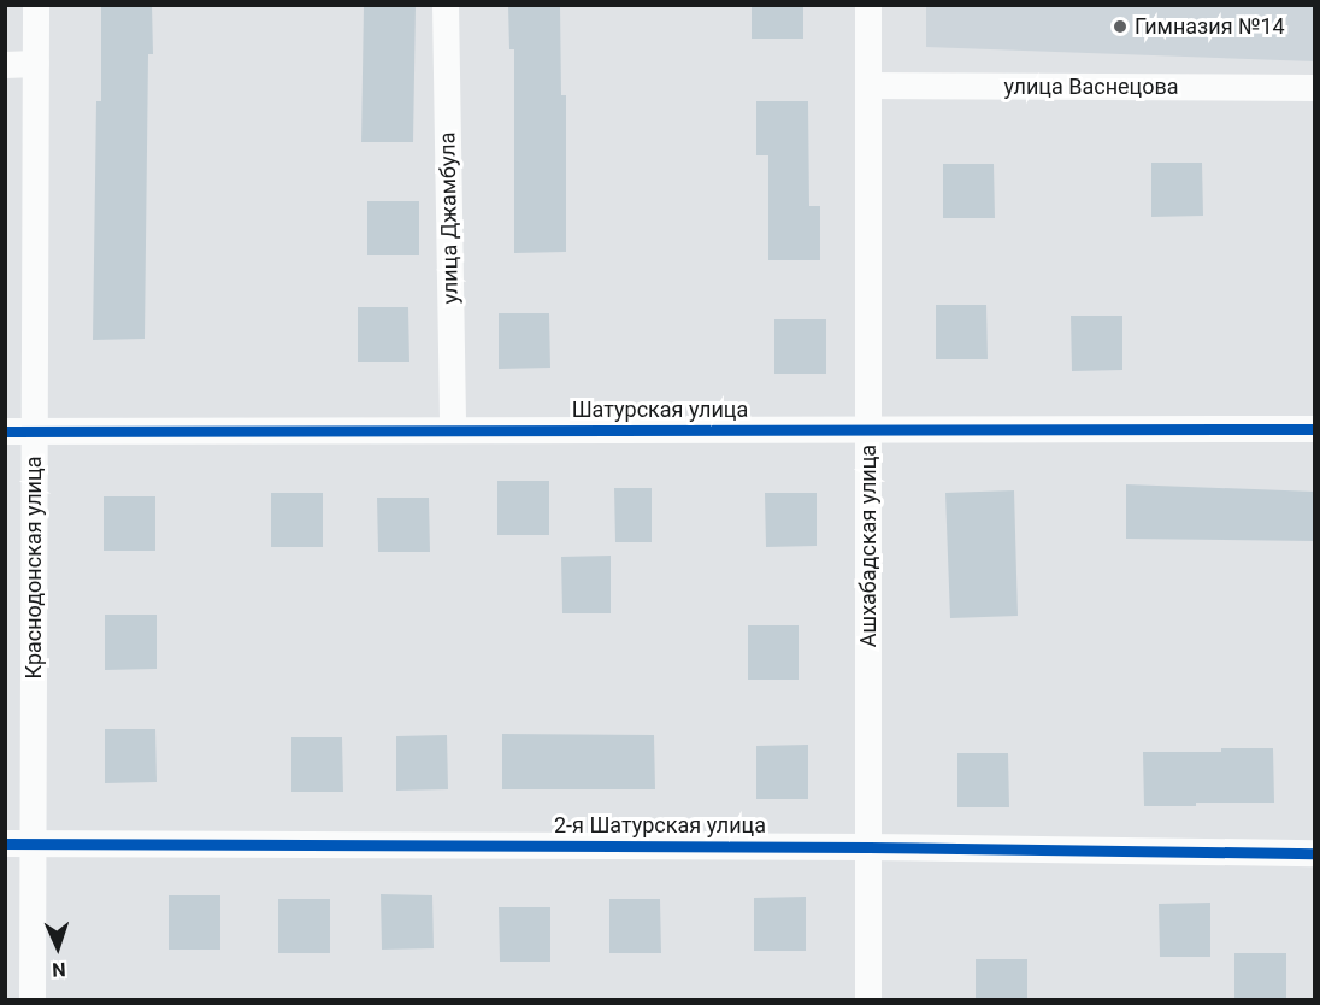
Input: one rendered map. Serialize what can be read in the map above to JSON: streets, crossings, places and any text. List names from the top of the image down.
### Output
{
  "streets": {
    "street": [
      "улица Васнецова",
      "улица Джамбула",
      "Шатурская улица",
      "Ашхабадская улица",
      "Краснодонская улица",
      "2-я Шатурская улица"
    ]
  },
  "crossings": [
    ["улица Васнецова", "Ашхабадская улица"],
    ["улица Джамбула", "Шатурская улица"],
    ["Шатурская улица", "Ашхабадская улица"],
    ["Шатурская улица", "Краснодонская улица"],
    ["Ашхабадская улица", "2-я Шатурская улица"],
    ["Краснодонская улица", "2-я Шатурская улица"]
  ],
  "places": ["Гимназия №14"],
  "north": "bottom"
}
